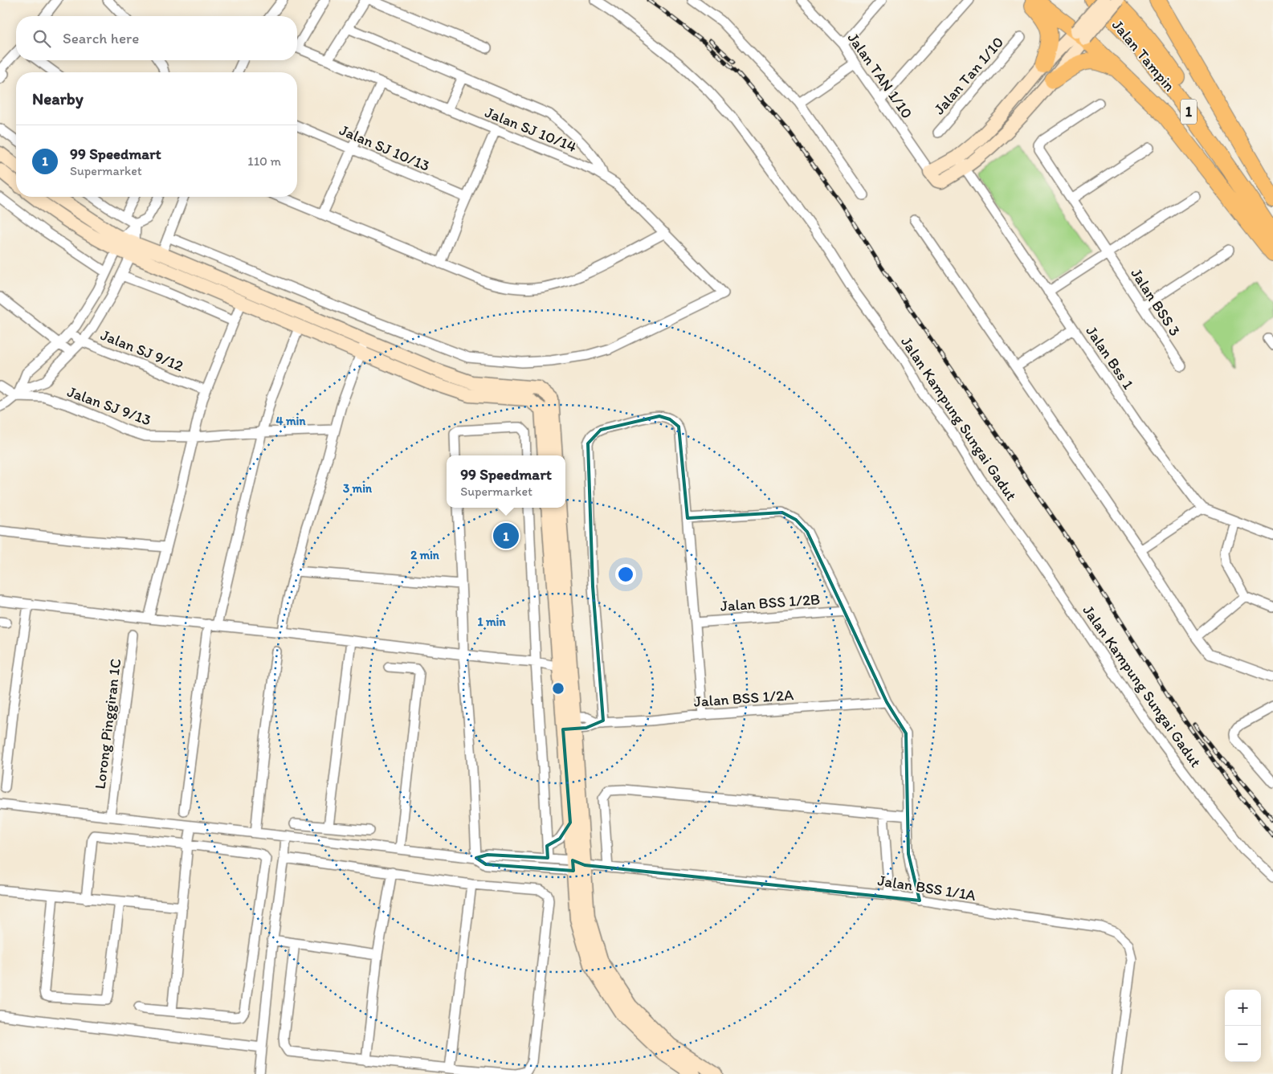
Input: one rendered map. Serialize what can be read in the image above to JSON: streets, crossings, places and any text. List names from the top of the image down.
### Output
{
  "streets": {
    "highway": ["Jalan Tampin", "1"],
    "street": [
      "Jalan TAN 1/10",
      "Jalan Tan 1/10",
      "Jalan SJ 10/14",
      "Jalan SJ 10/13",
      "Jalan BSS 3",
      "Jalan SJ 9/12",
      "Jalan Bss 1",
      "Jalan SJ 9/13",
      "Jalan Kampung Sungai Gadut",
      "Jalan BSS 1/2B",
      "Jalan BSS 1/2A",
      "Lorong Pinggiran 1C",
      "Jalan BSS 1/1A"
    ]
  },
  "page": {
    "search": "Search here",
    "heading": "Nearby",
    "list": [
      {
        "mark": "1",
        "name": "99 Speedmart",
        "note": "Supermarket",
        "value": "110 m"
      }
    ],
    "popup": ["99 Speedmart", "Supermarket"],
    "pins": "1",
    "map_buttons": ["+", "−"]
  },
  "rings": [
    "4 min",
    "3 min",
    "2 min",
    "1 min"
  ]
}
